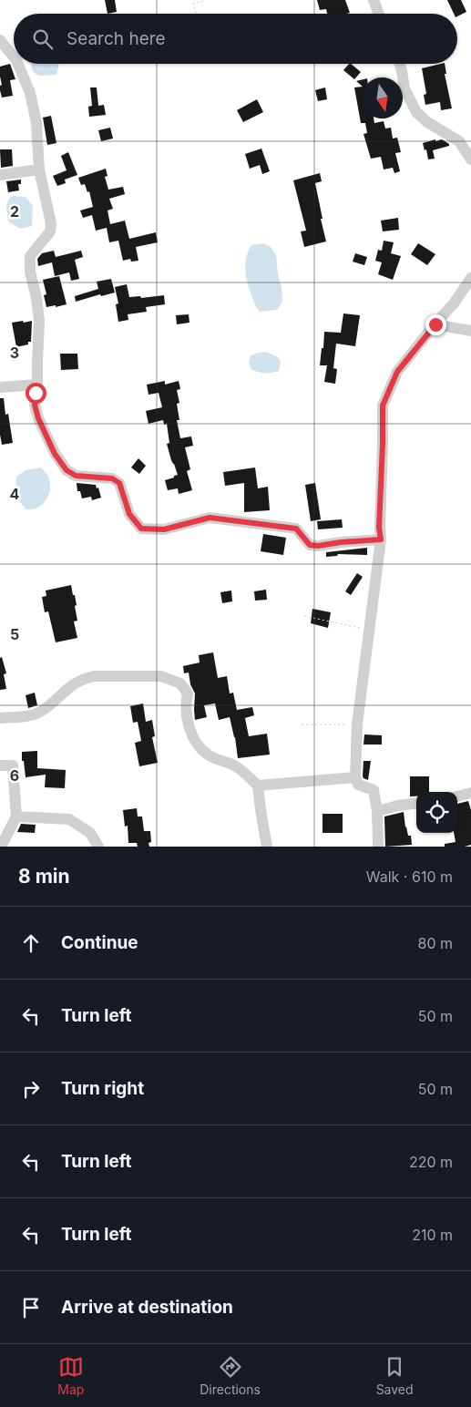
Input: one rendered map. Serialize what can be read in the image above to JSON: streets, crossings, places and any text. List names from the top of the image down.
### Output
{
  "north": "bottom",
  "page": {
    "search": "Search here",
    "heading": ["8 min", "Walk · 610 m"],
    "list": [
      ["Continue", "80 m"],
      ["Turn left", "50 m"],
      ["Turn right", "50 m"],
      ["Turn left", "220 m"],
      ["Turn left", "210 m"],
      "Arrive at destination"
    ],
    "nav": ["Map", "Directions", "Saved"]
  },
  "grid": {
    "rows": [
      "2",
      "3",
      "4",
      "5",
      "6"
    ]
  }
}
